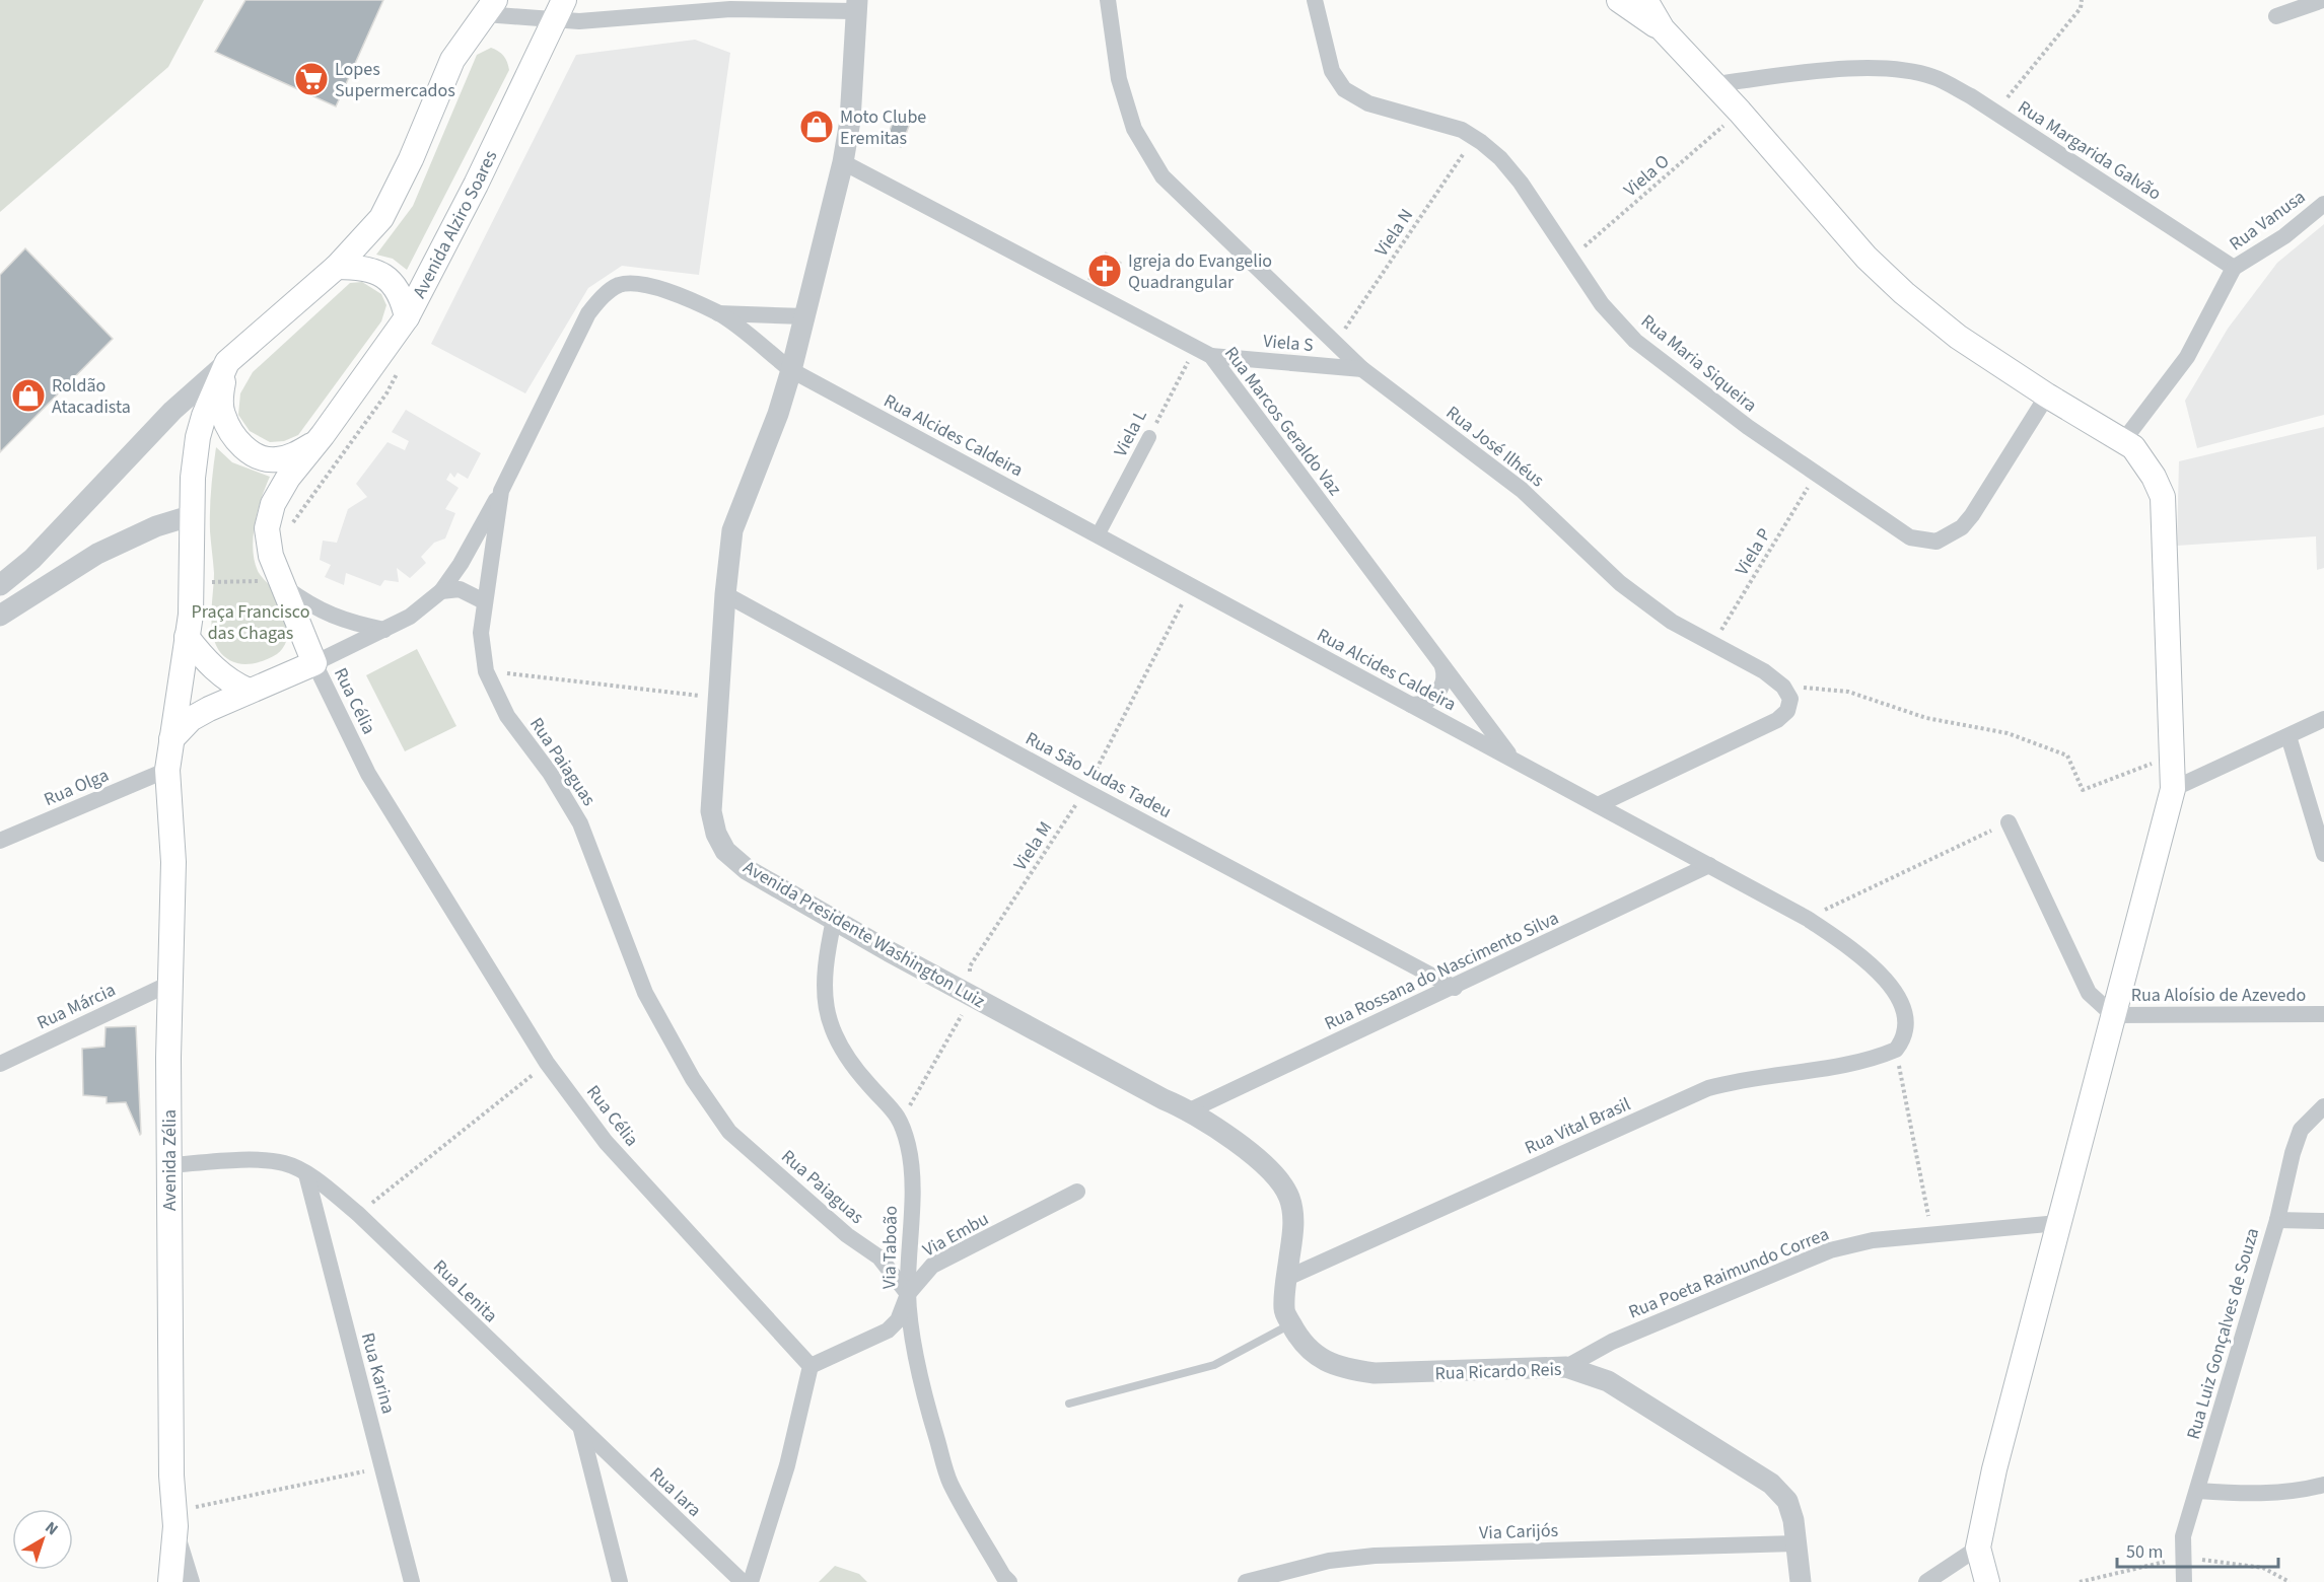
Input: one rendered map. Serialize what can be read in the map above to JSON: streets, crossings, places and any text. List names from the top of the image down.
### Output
{
  "streets": {
    "main road": ["Avenida Alziro Soares", "Avenida Zélia"],
    "street": [
      "Rua Margarida Galvão",
      "Rua Vanusa",
      "Viela S",
      "Rua Maria Siqueira",
      "Rua Marcos Geraldo Vaz",
      "Viela L",
      "Rua Alcides Caldeira",
      "Rua José Ilhéus",
      "Rua Célia",
      "Rua Paiaguas",
      "Rua São Judas Tadeu",
      "Rua Olga",
      "Avenida Presidente Washington Luiz",
      "Rua Rossana do Nascimento Silva",
      "Rua Aloísio de Azevedo",
      "Rua Márcia",
      "Rua Vital Brasil",
      "Via Embu",
      "Via Taboão",
      "Rua Poeta Raimundo Correa",
      "Rua Lenita",
      "Rua Luiz Gonçalves de Souza",
      "Rua Ricardo Reis",
      "Rua Karina",
      "Rua Iara",
      "Via Carijós"
    ],
    "path": [
      "Viela O",
      "Viela N",
      "Viela P",
      "Viela M"
    ]
  },
  "crossings": [
    ["Rua Margarida Galvão", "Rua Vanusa"],
    ["Viela O", "Rua Maria Siqueira"],
    ["Viela N", "Rua Maria Siqueira"],
    ["Viela N", "Rua José Ilhéus"],
    ["Viela S", "Rua Marcos Geraldo Vaz"],
    ["Viela S", "Rua José Ilhéus"],
    ["Rua Maria Siqueira", "Viela P"],
    ["Rua Marcos Geraldo Vaz", "Viela L"],
    ["Rua Marcos Geraldo Vaz", "Rua Alcides Caldeira"],
    ["Rua Marcos Geraldo Vaz", "Avenida Presidente Washington Luiz"],
    ["Viela L", "Rua Alcides Caldeira"],
    ["Rua Alcides Caldeira", "Rua Paiaguas"],
    ["Rua Alcides Caldeira", "Viela M"],
    ["Rua Alcides Caldeira", "Avenida Presidente Washington Luiz"],
    ["Rua Alcides Caldeira", "Rua Rossana do Nascimento Silva"],
    ["Rua Alcides Caldeira", "Rua Vital Brasil"],
    ["Rua José Ilhéus", "Viela P"],
    ["Rua Célia", "Avenida Zélia"],
    ["Rua Célia", "Via Embu"],
    ["Rua Paiaguas", "Avenida Presidente Washington Luiz"],
    ["Rua Paiaguas", "Via Embu"],
    ["Rua Paiaguas", "Via Taboão"],
    ["Rua São Judas Tadeu", "Viela M"],
    ["Rua São Judas Tadeu", "Avenida Presidente Washington Luiz"],
    ["Rua São Judas Tadeu", "Rua Rossana do Nascimento Silva"],
    ["Rua Olga", "Avenida Zélia"],
    ["Viela M", "Avenida Presidente Washington Luiz"],
    ["Viela M", "Via Taboão"],
    ["Avenida Presidente Washington Luiz", "Rua Rossana do Nascimento Silva"],
    ["Avenida Presidente Washington Luiz", "Rua Ricardo Reis"],
    ["Rua Márcia", "Avenida Zélia"],
    ["Rua Vital Brasil", "Rua Ricardo Reis"],
    ["Avenida Zélia", "Rua Lenita"],
    ["Via Embu", "Via Taboão"],
    ["Rua Poeta Raimundo Correa", "Rua Ricardo Reis"],
    ["Rua Lenita", "Rua Karina"],
    ["Rua Lenita", "Rua Iara"],
    ["Rua Ricardo Reis", "Via Carijós"]
  ],
  "parks": ["Praça Francisco das Chagas"],
  "places": {
    "supermarket": ["Lopes Supermercados"],
    "shop": ["Moto Clube Eremitas", "Roldão Atacadista"],
    "church": ["Igreja do Evangelio Quadrangular"]
  },
  "scale_bar": "50 m",
  "north": "top right"
}
